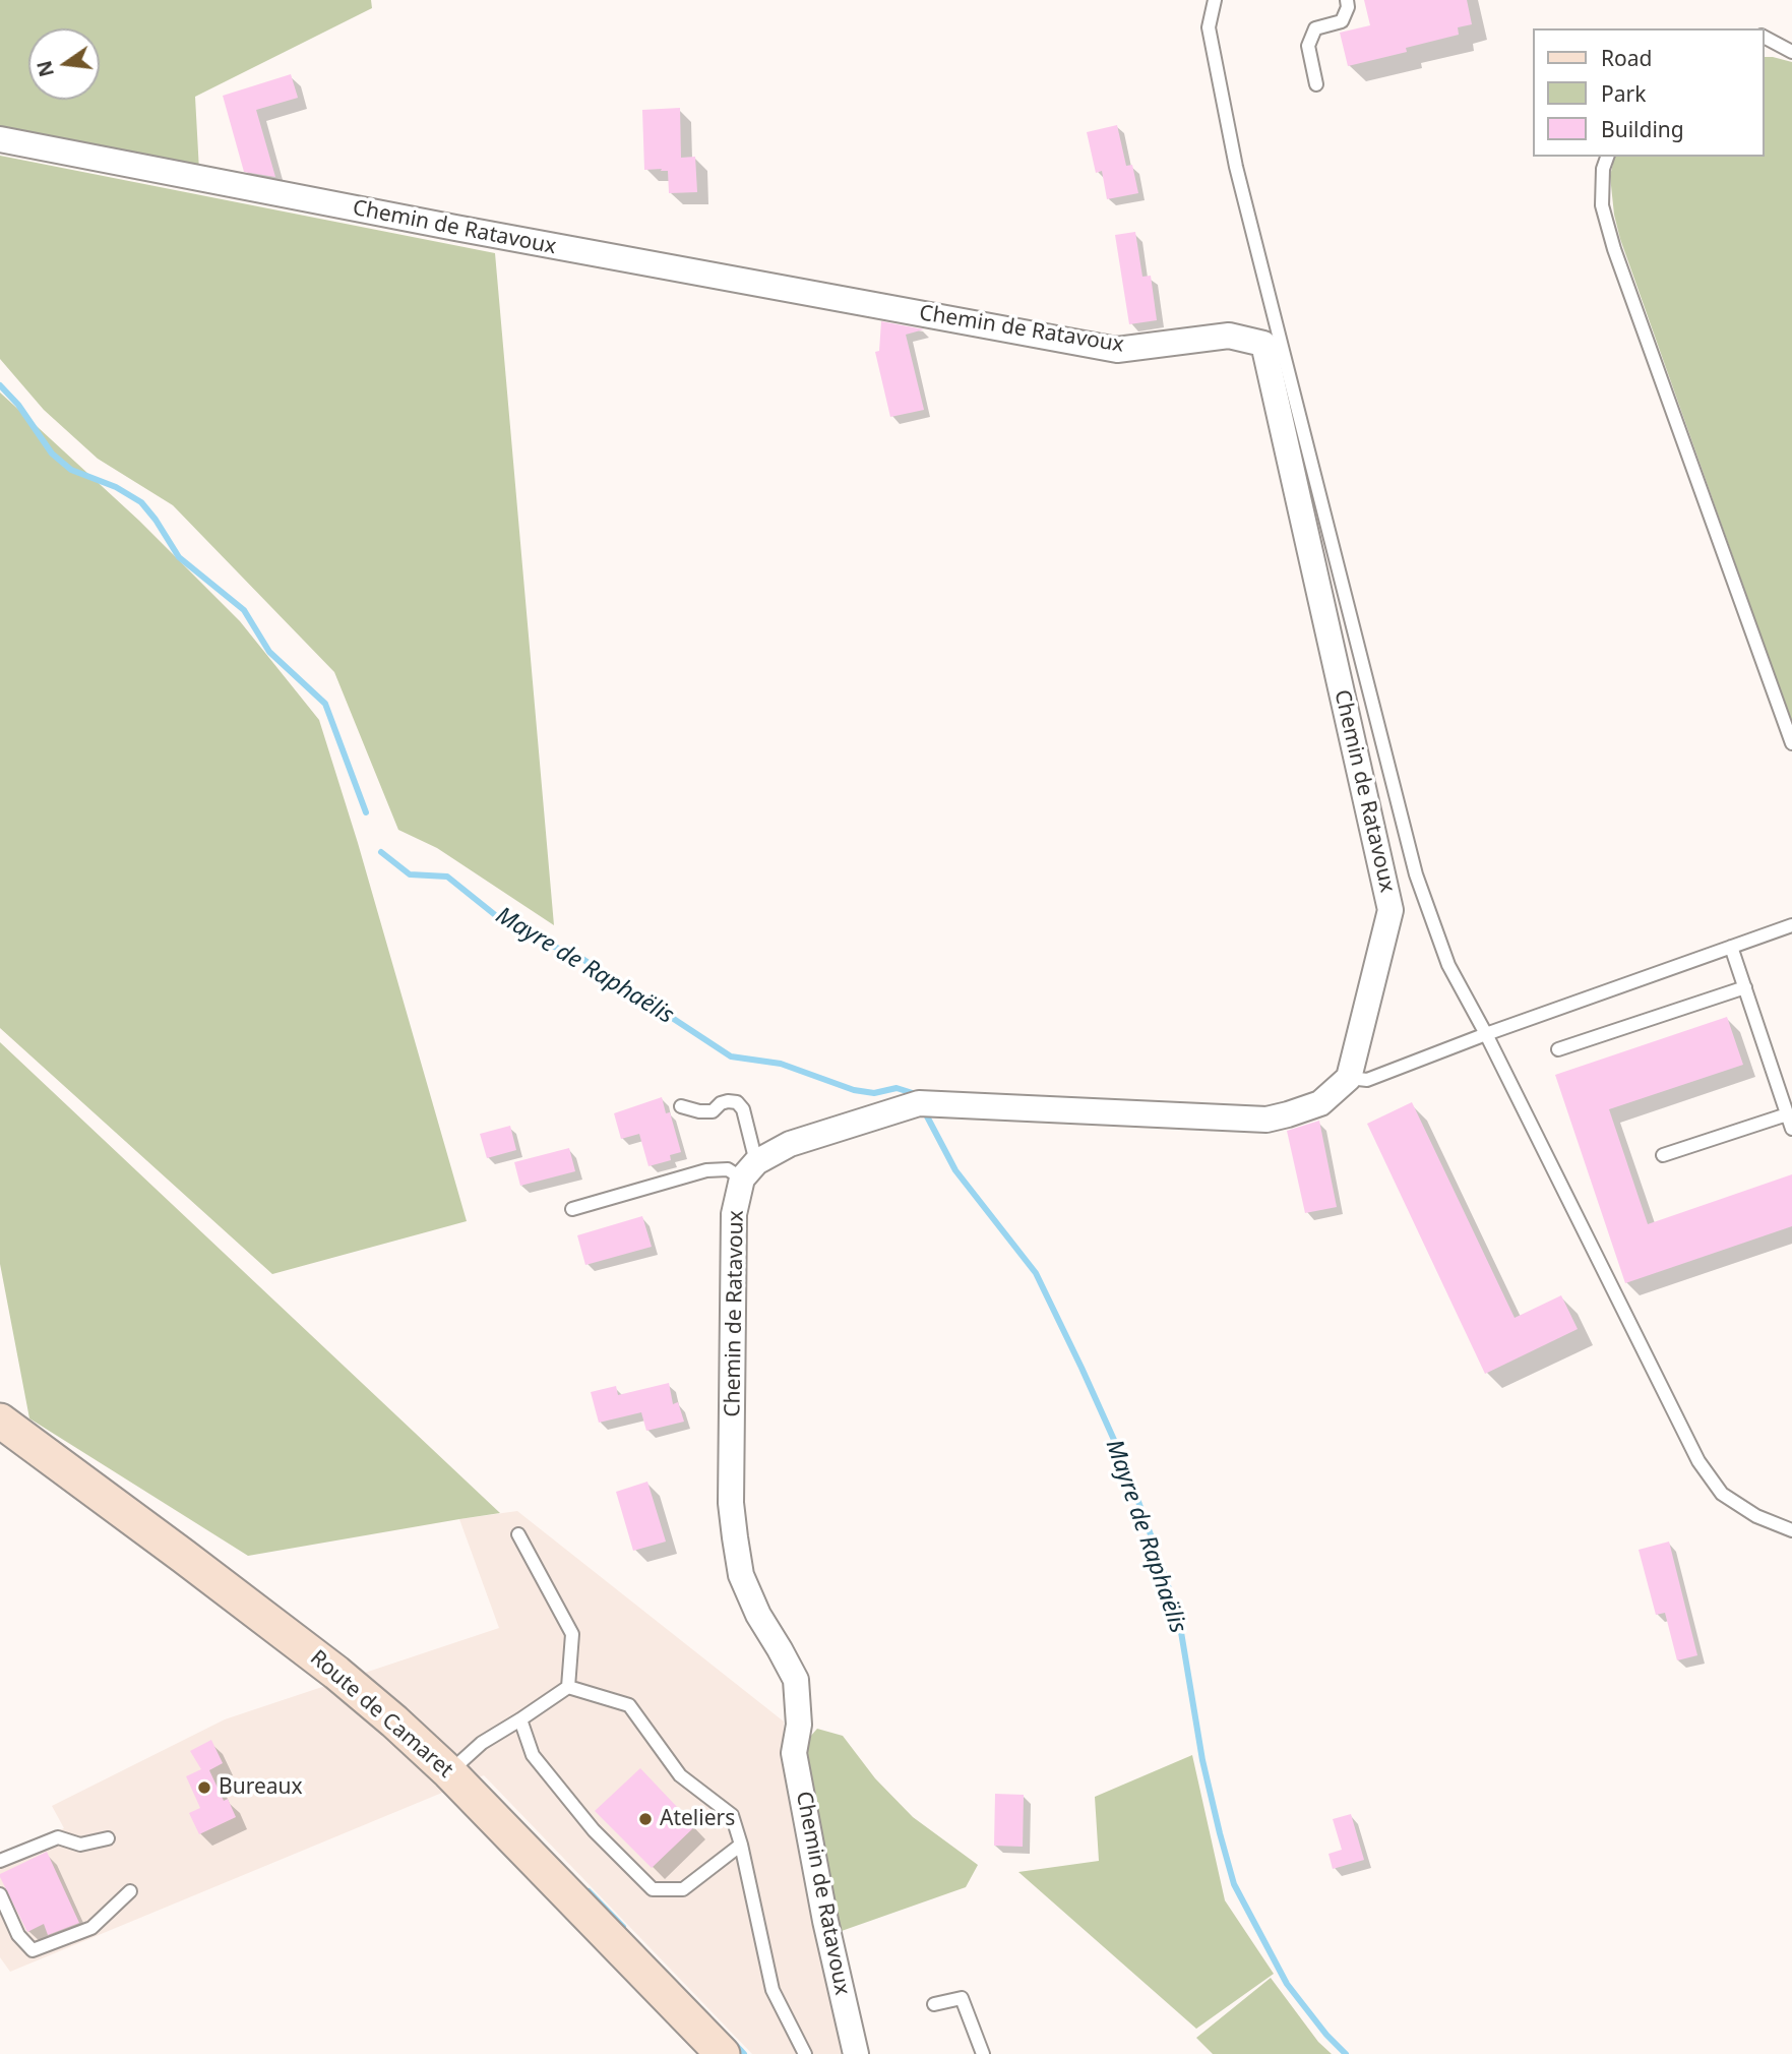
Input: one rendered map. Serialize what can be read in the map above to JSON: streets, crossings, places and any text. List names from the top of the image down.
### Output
{
  "streets": {
    "main road": ["Route de Camaret"],
    "street": ["Chemin de Ratavoux"]
  },
  "water": ["Mayre de Raphaëlis"],
  "places": ["Bureaux", "Ateliers"],
  "legend": ["Road", "Park", "Building"],
  "north": "left"
}
